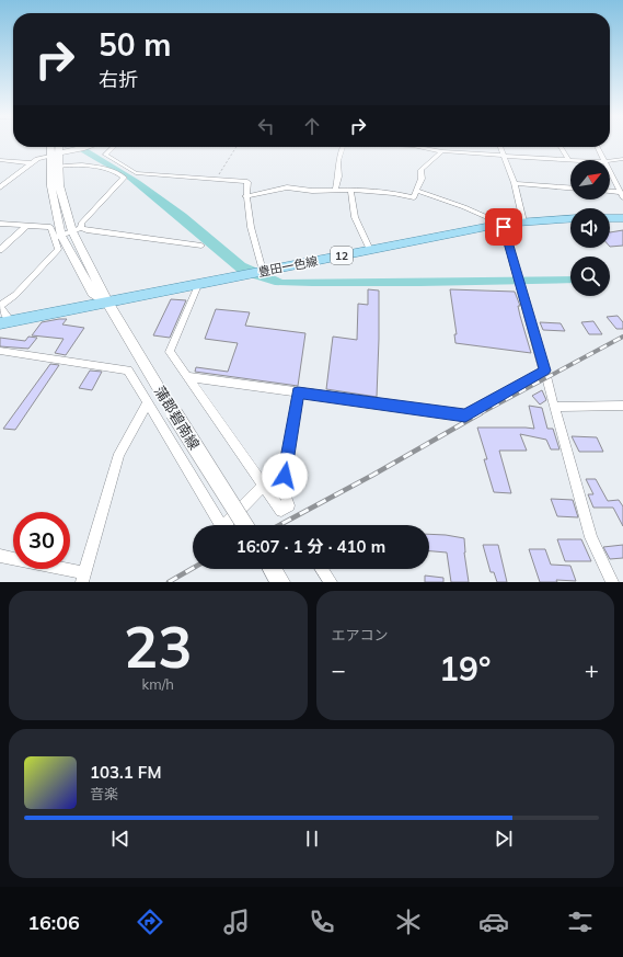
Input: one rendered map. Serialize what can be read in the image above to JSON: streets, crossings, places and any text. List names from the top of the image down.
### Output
{
  "streets": {
    "main road": ["12", "豊田一色線", "蒲郡碧南線"]
  },
  "crossings": [
    ["豊田一色線", "蒲郡碧南線"]
  ],
  "north": "top right",
  "page": {
    "turn": ["50 m", "右折"],
    "limit": "30",
    "trip": "16:07 · 1 分 · 410 m",
    "tile": [
      ["23", "km/h"],
      "エアコン"
    ],
    "heat": ["−", "19°", "+"],
    "song": ["103.1 FM", "音楽"],
    "tabs": "16:06"
  }
}
